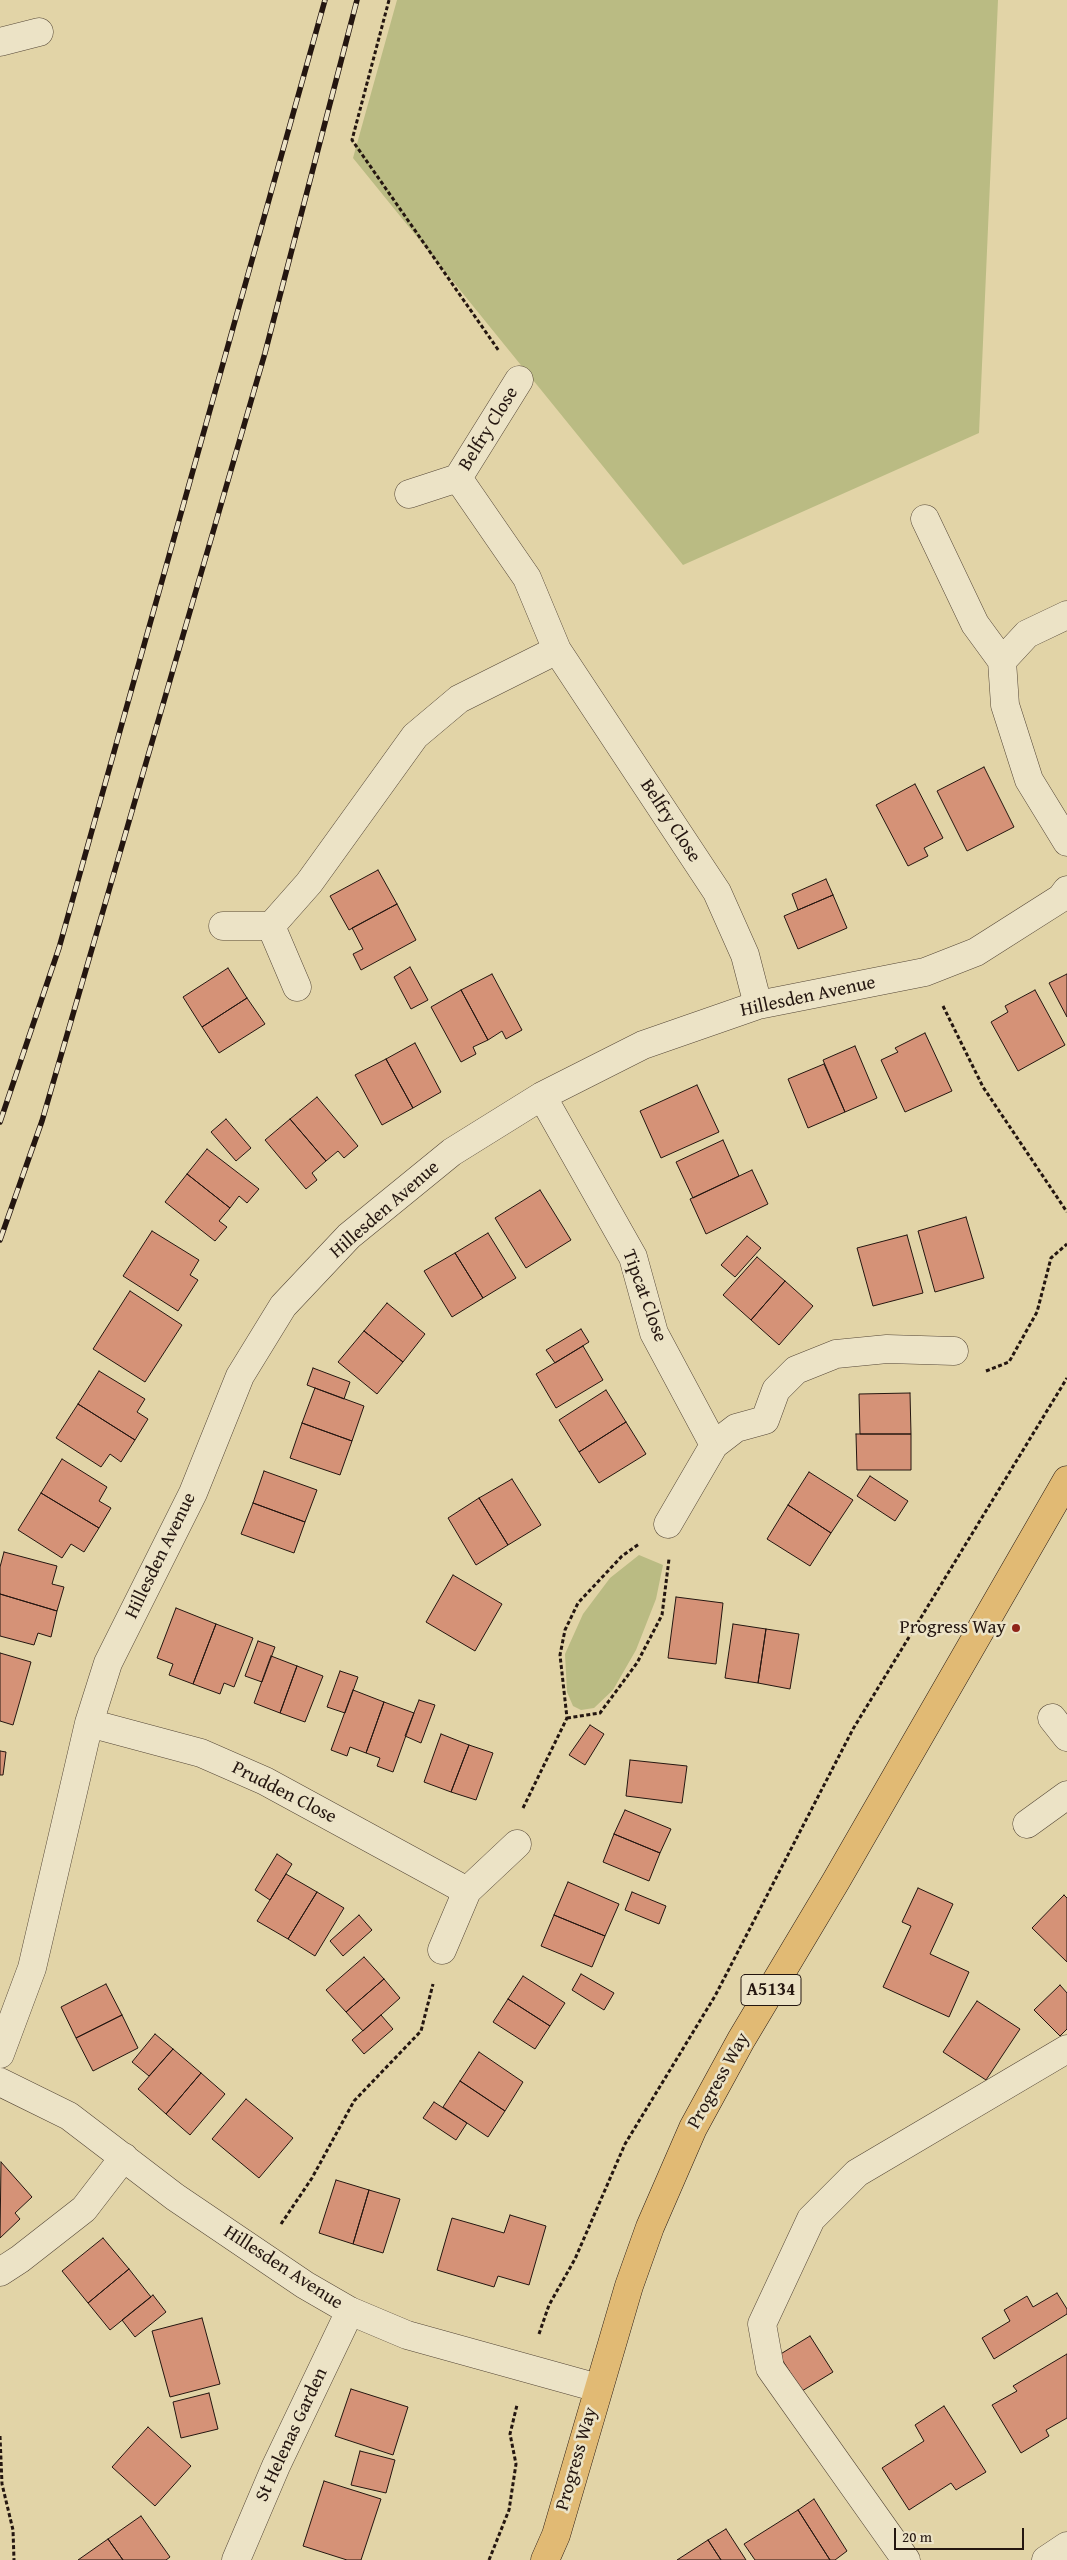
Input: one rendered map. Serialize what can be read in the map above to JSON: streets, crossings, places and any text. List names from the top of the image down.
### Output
{
  "streets": {
    "main road": ["A5134", "Progress Way"],
    "street": [
      "Belfry Close",
      "Hillesden Avenue",
      "Tipcat Close",
      "Prudden Close",
      "St Helenas Garden"
    ]
  },
  "crossings": [
    ["Belfry Close", "Hillesden Avenue"],
    ["Hillesden Avenue", "Tipcat Close"],
    ["Hillesden Avenue", "Prudden Close"],
    ["Hillesden Avenue", "Progress Way"],
    ["Hillesden Avenue", "St Helenas Garden"]
  ],
  "places": ["Progress Way"],
  "scale_bar": "20 m"
}
